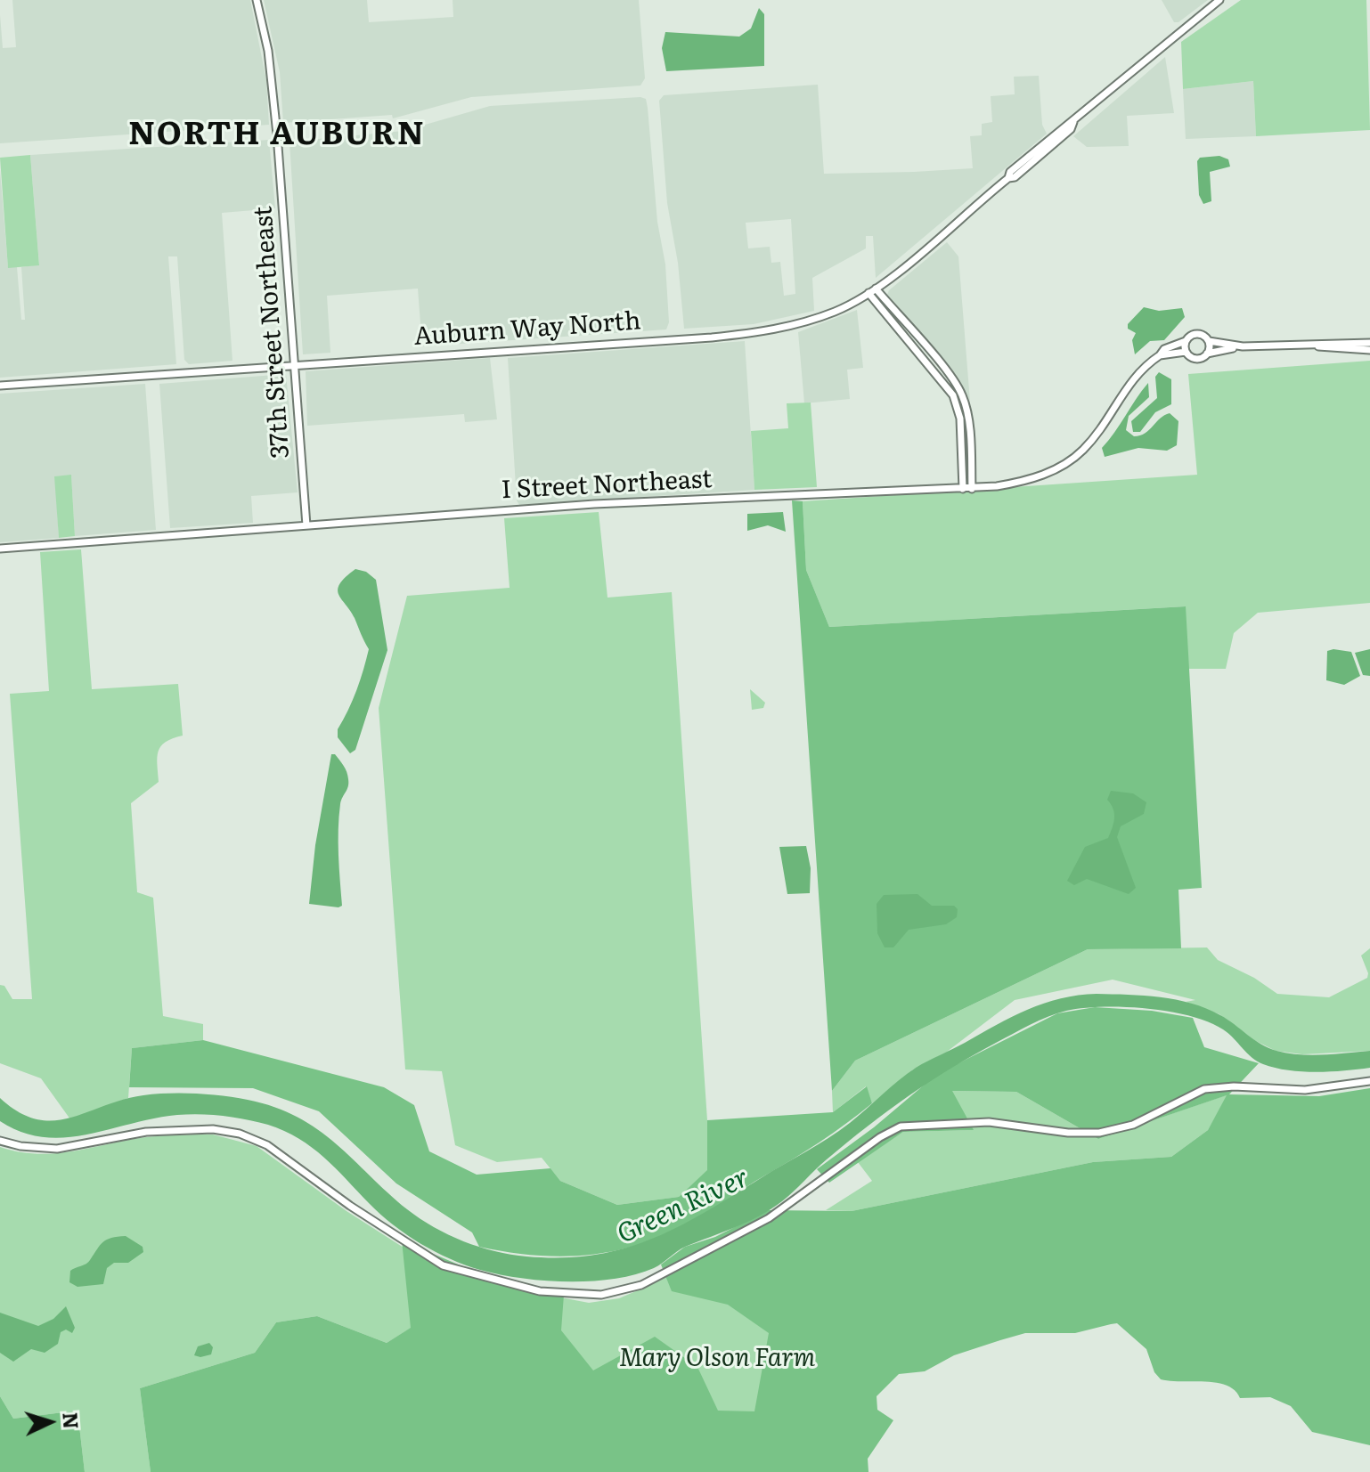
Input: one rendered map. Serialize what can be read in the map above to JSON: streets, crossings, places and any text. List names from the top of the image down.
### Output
{
  "streets": {
    "street": ["Auburn Way North", "37th Street Northeast", "I Street Northeast"]
  },
  "crossings": [
    ["Auburn Way North", "37th Street Northeast"],
    ["37th Street Northeast", "I Street Northeast"]
  ],
  "districts": ["NORTH AUBURN"],
  "water": ["Green River"],
  "parks": ["Mary Olson Farm"],
  "north": "right"
}
